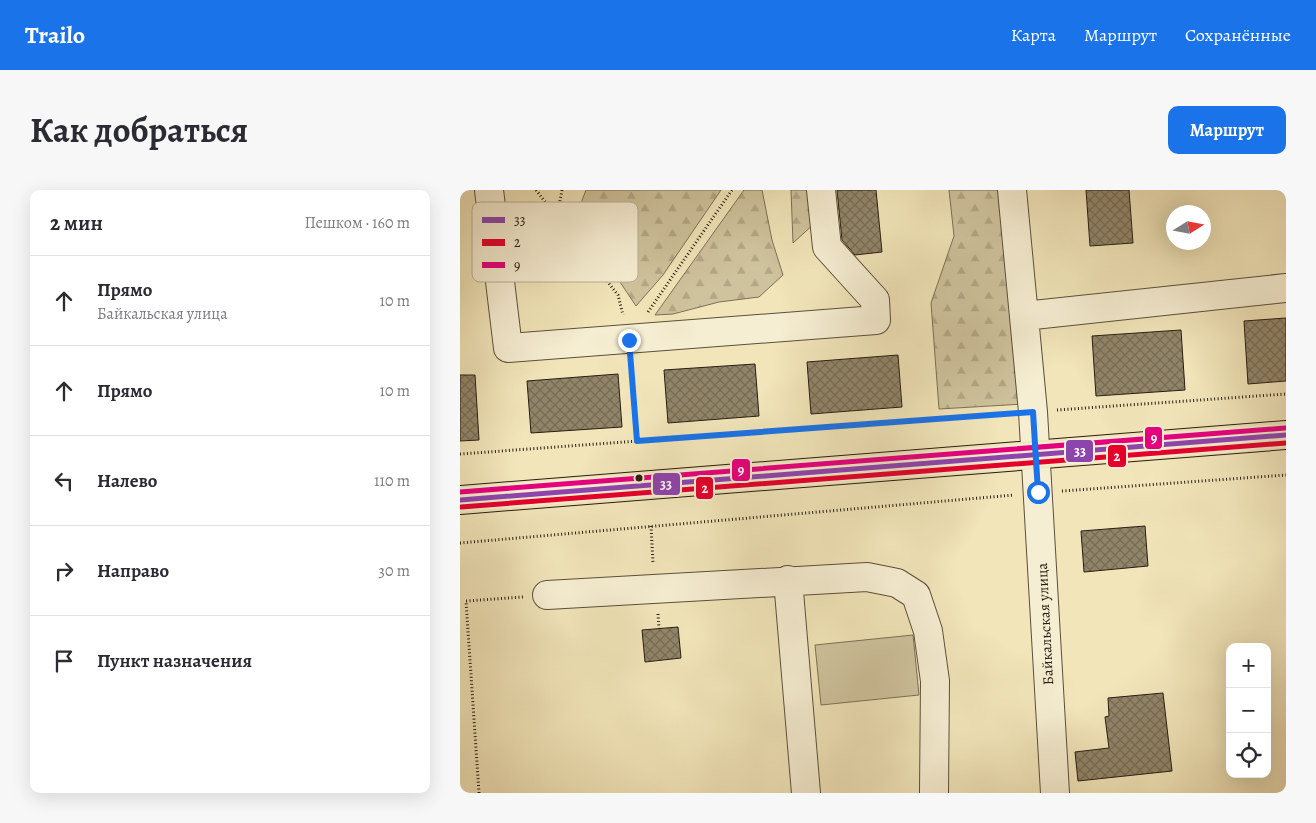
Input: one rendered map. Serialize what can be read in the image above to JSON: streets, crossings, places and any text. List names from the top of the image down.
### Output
{
  "streets": {
    "street": ["Байкальская улица"]
  },
  "lines": ["transit line 9", "transit line 33", "transit line 2"],
  "legend": ["33", "2", "9"],
  "north": "right",
  "page": {
    "header": "Trailo",
    "nav": ["Карта", "Маршрут", "Сохранённые"],
    "title": "Как добраться",
    "buttons": "Маршрут",
    "heading": ["2 мин", "Пешком · 160 m"],
    "list": [
      ["Прямо", "Байкальская улица", "10 m"],
      ["Прямо", "10 m"],
      ["Налево", "110 m"],
      ["Направо", "30 m"],
      "Пункт назначения"
    ],
    "map_buttons": ["+", "−"]
  }
}
